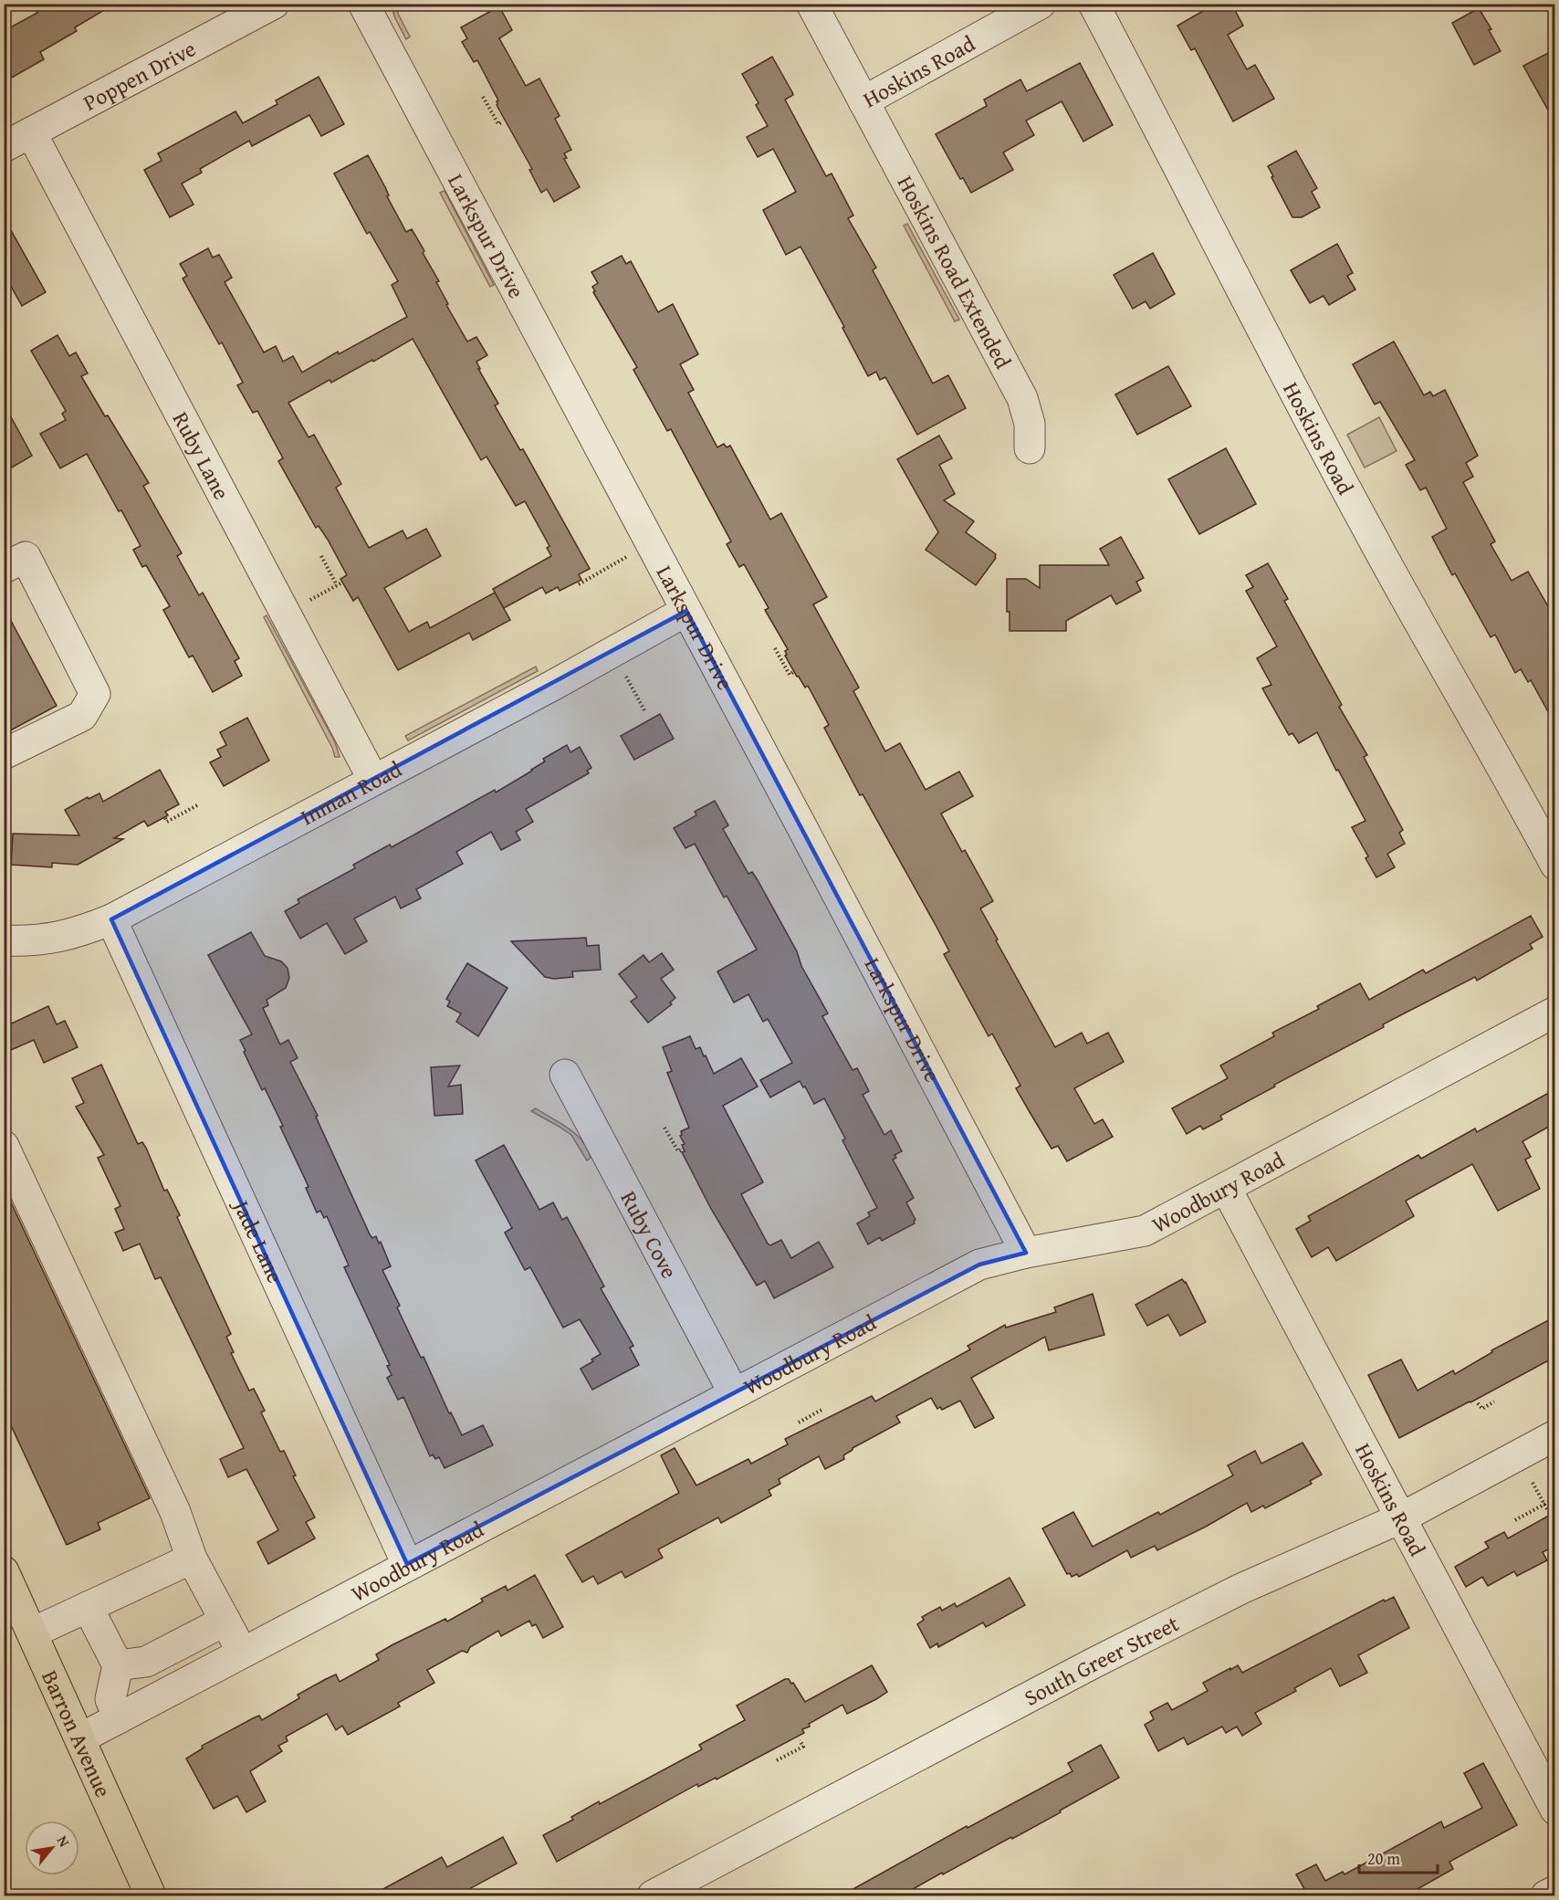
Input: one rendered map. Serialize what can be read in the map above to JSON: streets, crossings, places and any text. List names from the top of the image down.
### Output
{
  "streets": {
    "main road": ["Barron Avenue"],
    "street": [
      "Hoskins Road",
      "Poppen Drive",
      "Larkspur Drive",
      "Hoskins Road Extended",
      "Ruby Lane",
      "Inman Road",
      "Woodbury Road",
      "Ruby Cove",
      "Jade Lane",
      "South Greer Street"
    ]
  },
  "crossings": [
    ["Hoskins Road", "Hoskins Road Extended"],
    ["Hoskins Road", "Woodbury Road"],
    ["Hoskins Road", "South Greer Street"],
    ["Poppen Drive", "Ruby Lane"],
    ["Larkspur Drive", "Inman Road"],
    ["Larkspur Drive", "Woodbury Road"],
    ["Ruby Lane", "Inman Road"],
    ["Inman Road", "Jade Lane"],
    ["Woodbury Road", "Ruby Cove"],
    ["Woodbury Road", "Jade Lane"],
    ["Woodbury Road", "Barron Avenue"]
  ],
  "scale_bar": "20 m",
  "north": "top right"
}
